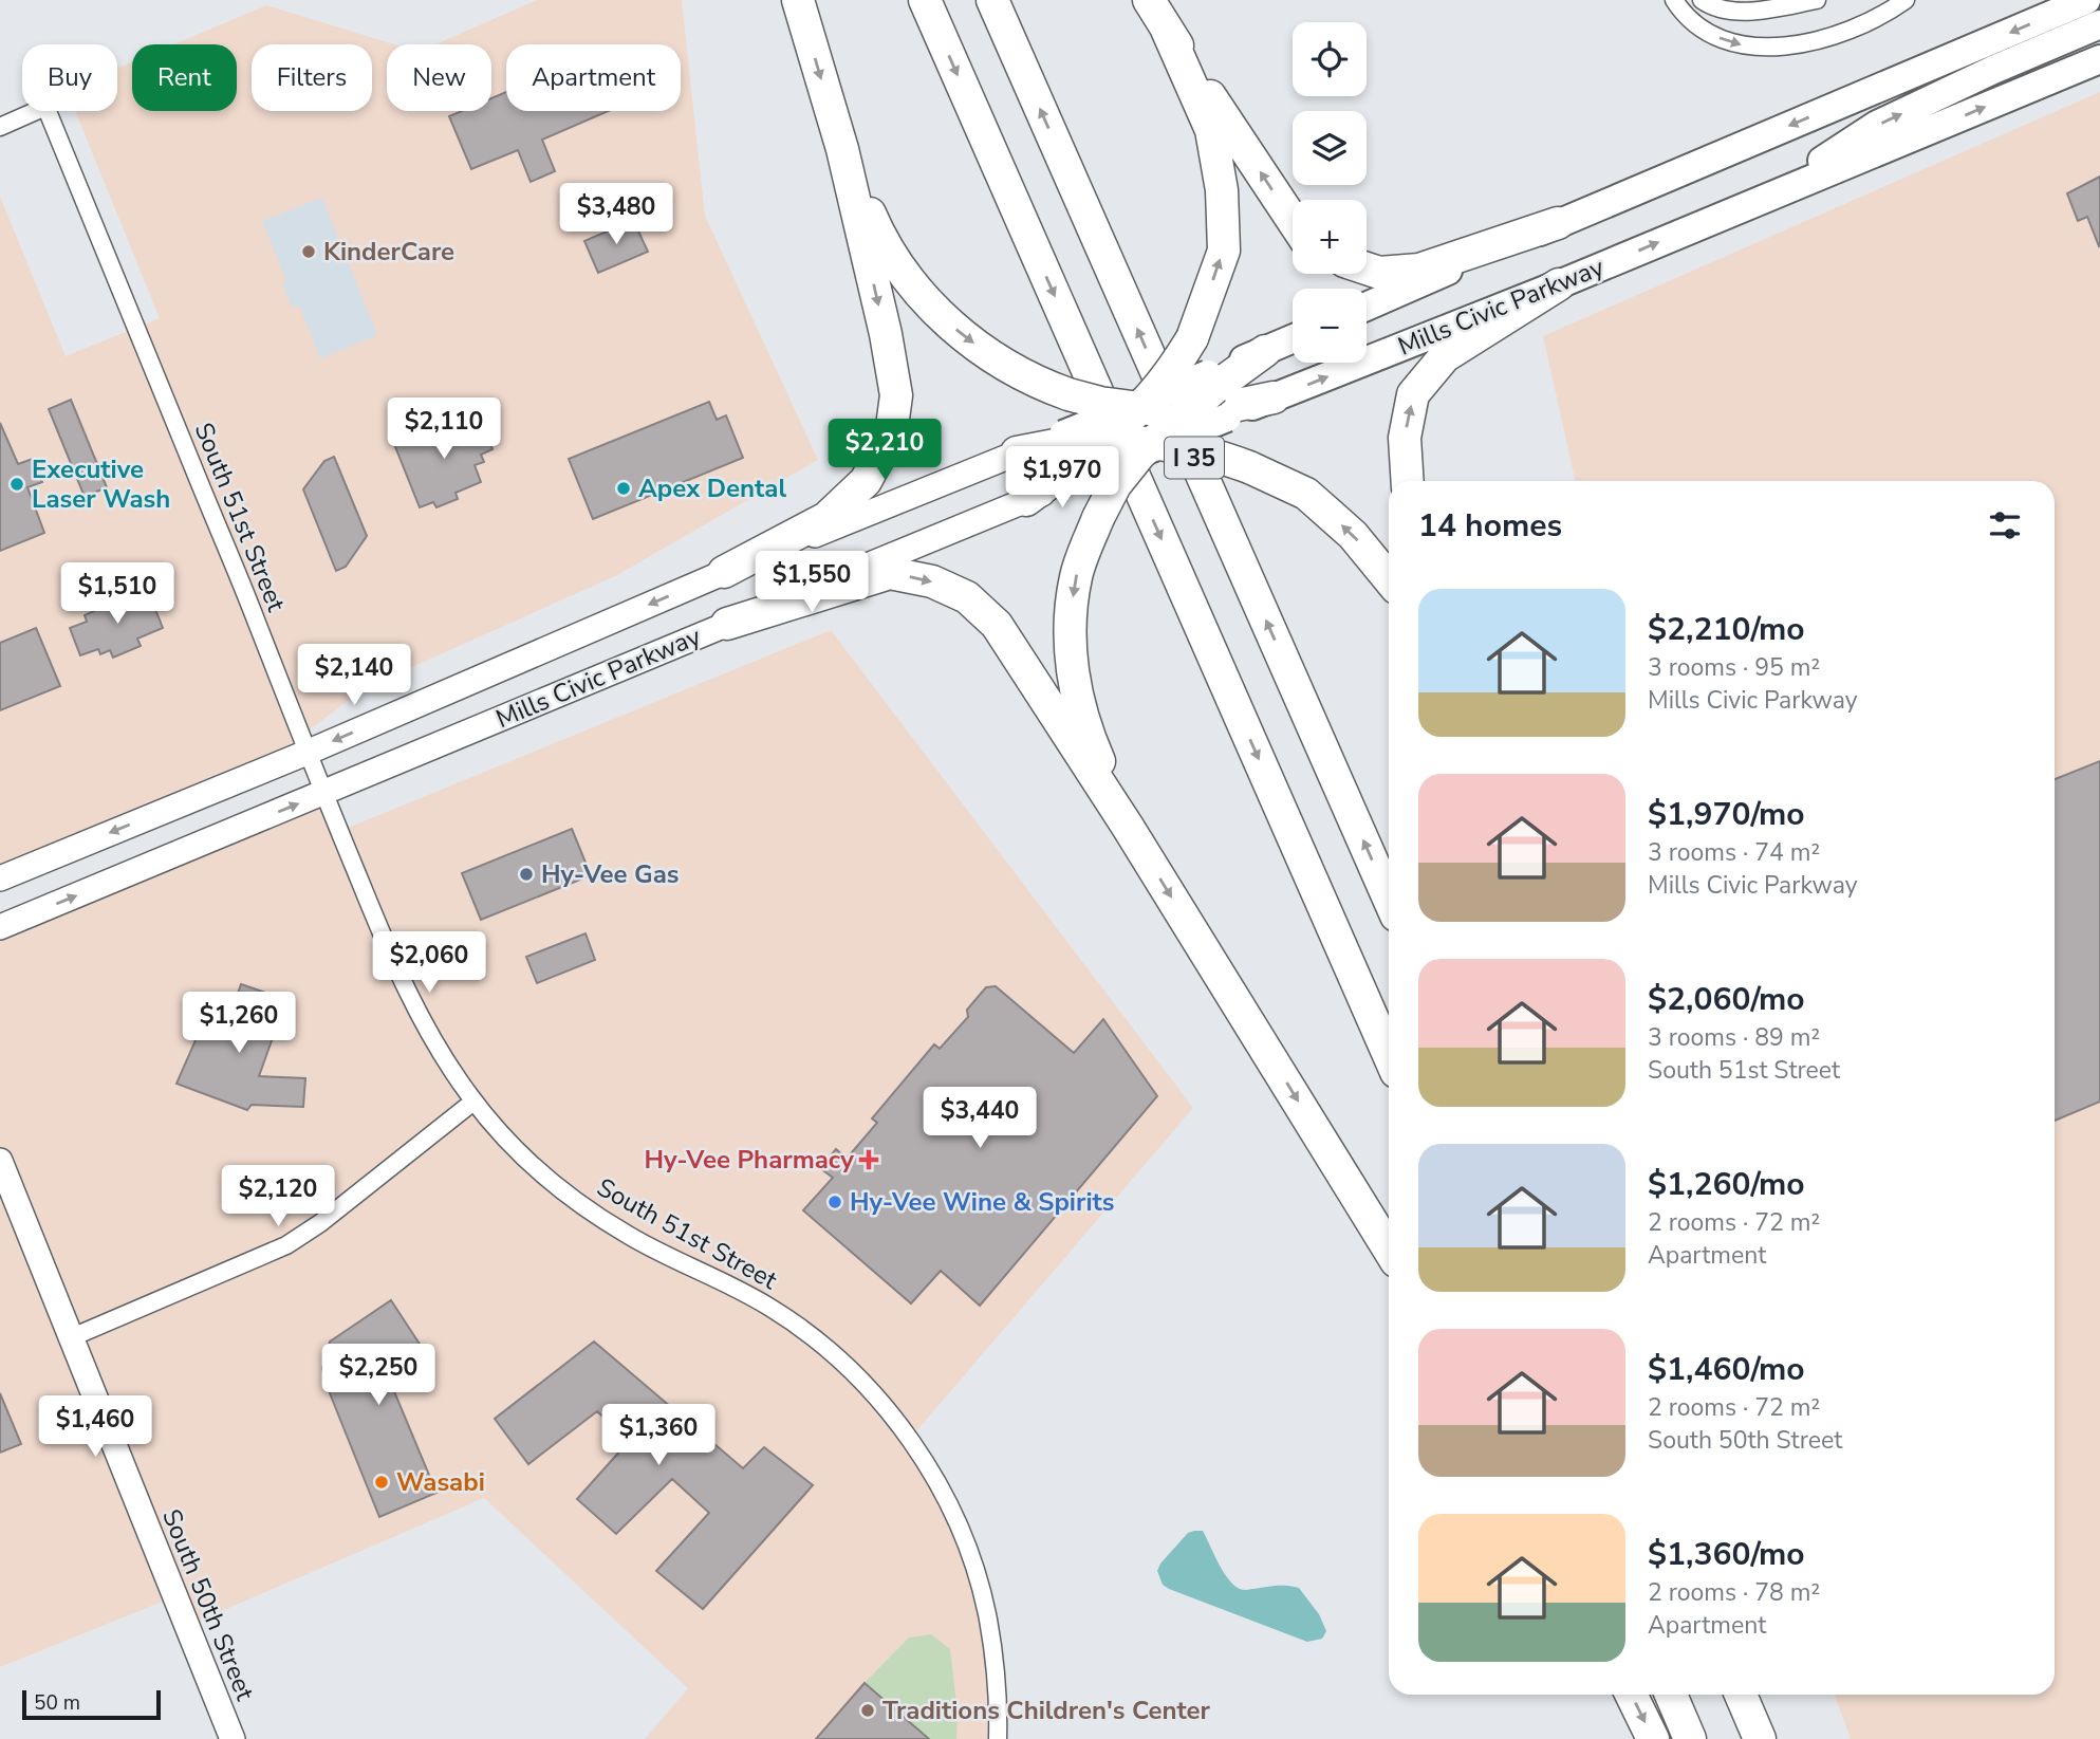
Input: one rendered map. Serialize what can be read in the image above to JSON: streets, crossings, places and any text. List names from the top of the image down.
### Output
{
  "streets": {
    "highway": ["I 35"],
    "main road": ["Mills Civic Parkway", "South 50th Street"],
    "street": ["South 51st Street"]
  },
  "crossings": [
    ["Mills Civic Parkway", "South 51st Street"]
  ],
  "places": {
    "other": [
      "KinderCare",
      "Executive Laser Wash",
      "Apex Dental",
      "Hy-Vee Gas",
      "Hy-Vee Wine & Spirits",
      "Wasabi",
      "Traditions Children's Center"
    ],
    "health": ["Hy-Vee Pharmacy"]
  },
  "scale_bar": "50 m",
  "page": {
    "map_buttons": ["+", "−"],
    "chip": [
      "Buy",
      "Rent",
      "Filters",
      "New",
      "Apartment"
    ],
    "price": [
      "$3,480",
      "$2,110",
      "$2,210",
      "$1,970",
      "$1,550",
      "$1,510",
      "$2,140",
      "$2,060",
      "$1,260",
      "$3,440",
      "$2,120",
      "$2,250",
      "$1,460",
      "$1,360"
    ],
    "heading": "14 homes",
    "list": [
      {
        "name": "$2,210/mo",
        "note": "3 rooms · 95 m² · Mills Civic Parkway"
      },
      {
        "name": "$1,970/mo",
        "note": "3 rooms · 74 m² · Mills Civic Parkway"
      },
      {
        "name": "$2,060/mo",
        "note": "3 rooms · 89 m² · South 51st Street"
      },
      {
        "name": "$1,260/mo",
        "note": "2 rooms · 72 m² · Apartment"
      },
      {
        "name": "$1,460/mo",
        "note": "2 rooms · 72 m² · South 50th Street"
      },
      {
        "name": "$1,360/mo",
        "note": "2 rooms · 78 m² · Apartment"
      }
    ],
    "scale": "50 m"
  }
}
